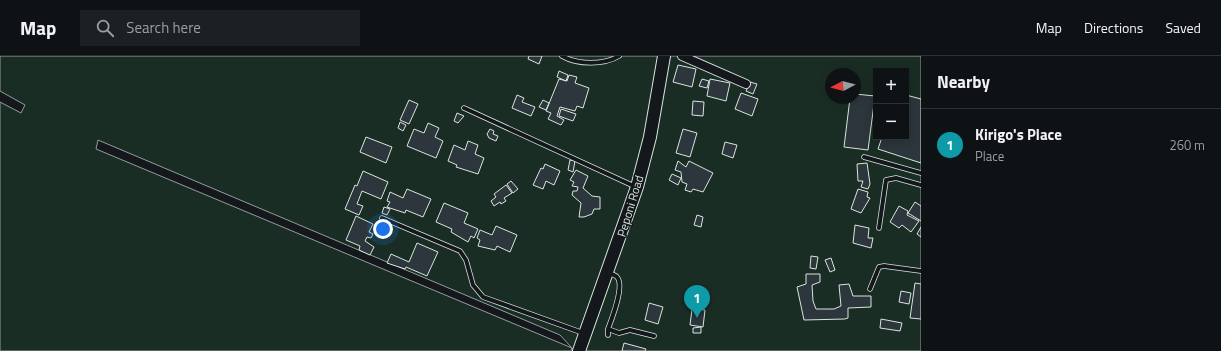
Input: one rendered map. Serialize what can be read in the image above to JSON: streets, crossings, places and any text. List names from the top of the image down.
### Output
{
  "streets": {
    "main road": ["Peponi Road"]
  },
  "north": "left",
  "page": {
    "header": "Map",
    "search": "Search here",
    "nav": ["Map", "Directions", "Saved"],
    "heading": "Nearby",
    "map_buttons": ["+", "−"],
    "list": [
      {
        "mark": "1",
        "name": "Kirigo's Place",
        "note": "Place",
        "value": "260 m"
      }
    ],
    "pins": "1"
  }
}
